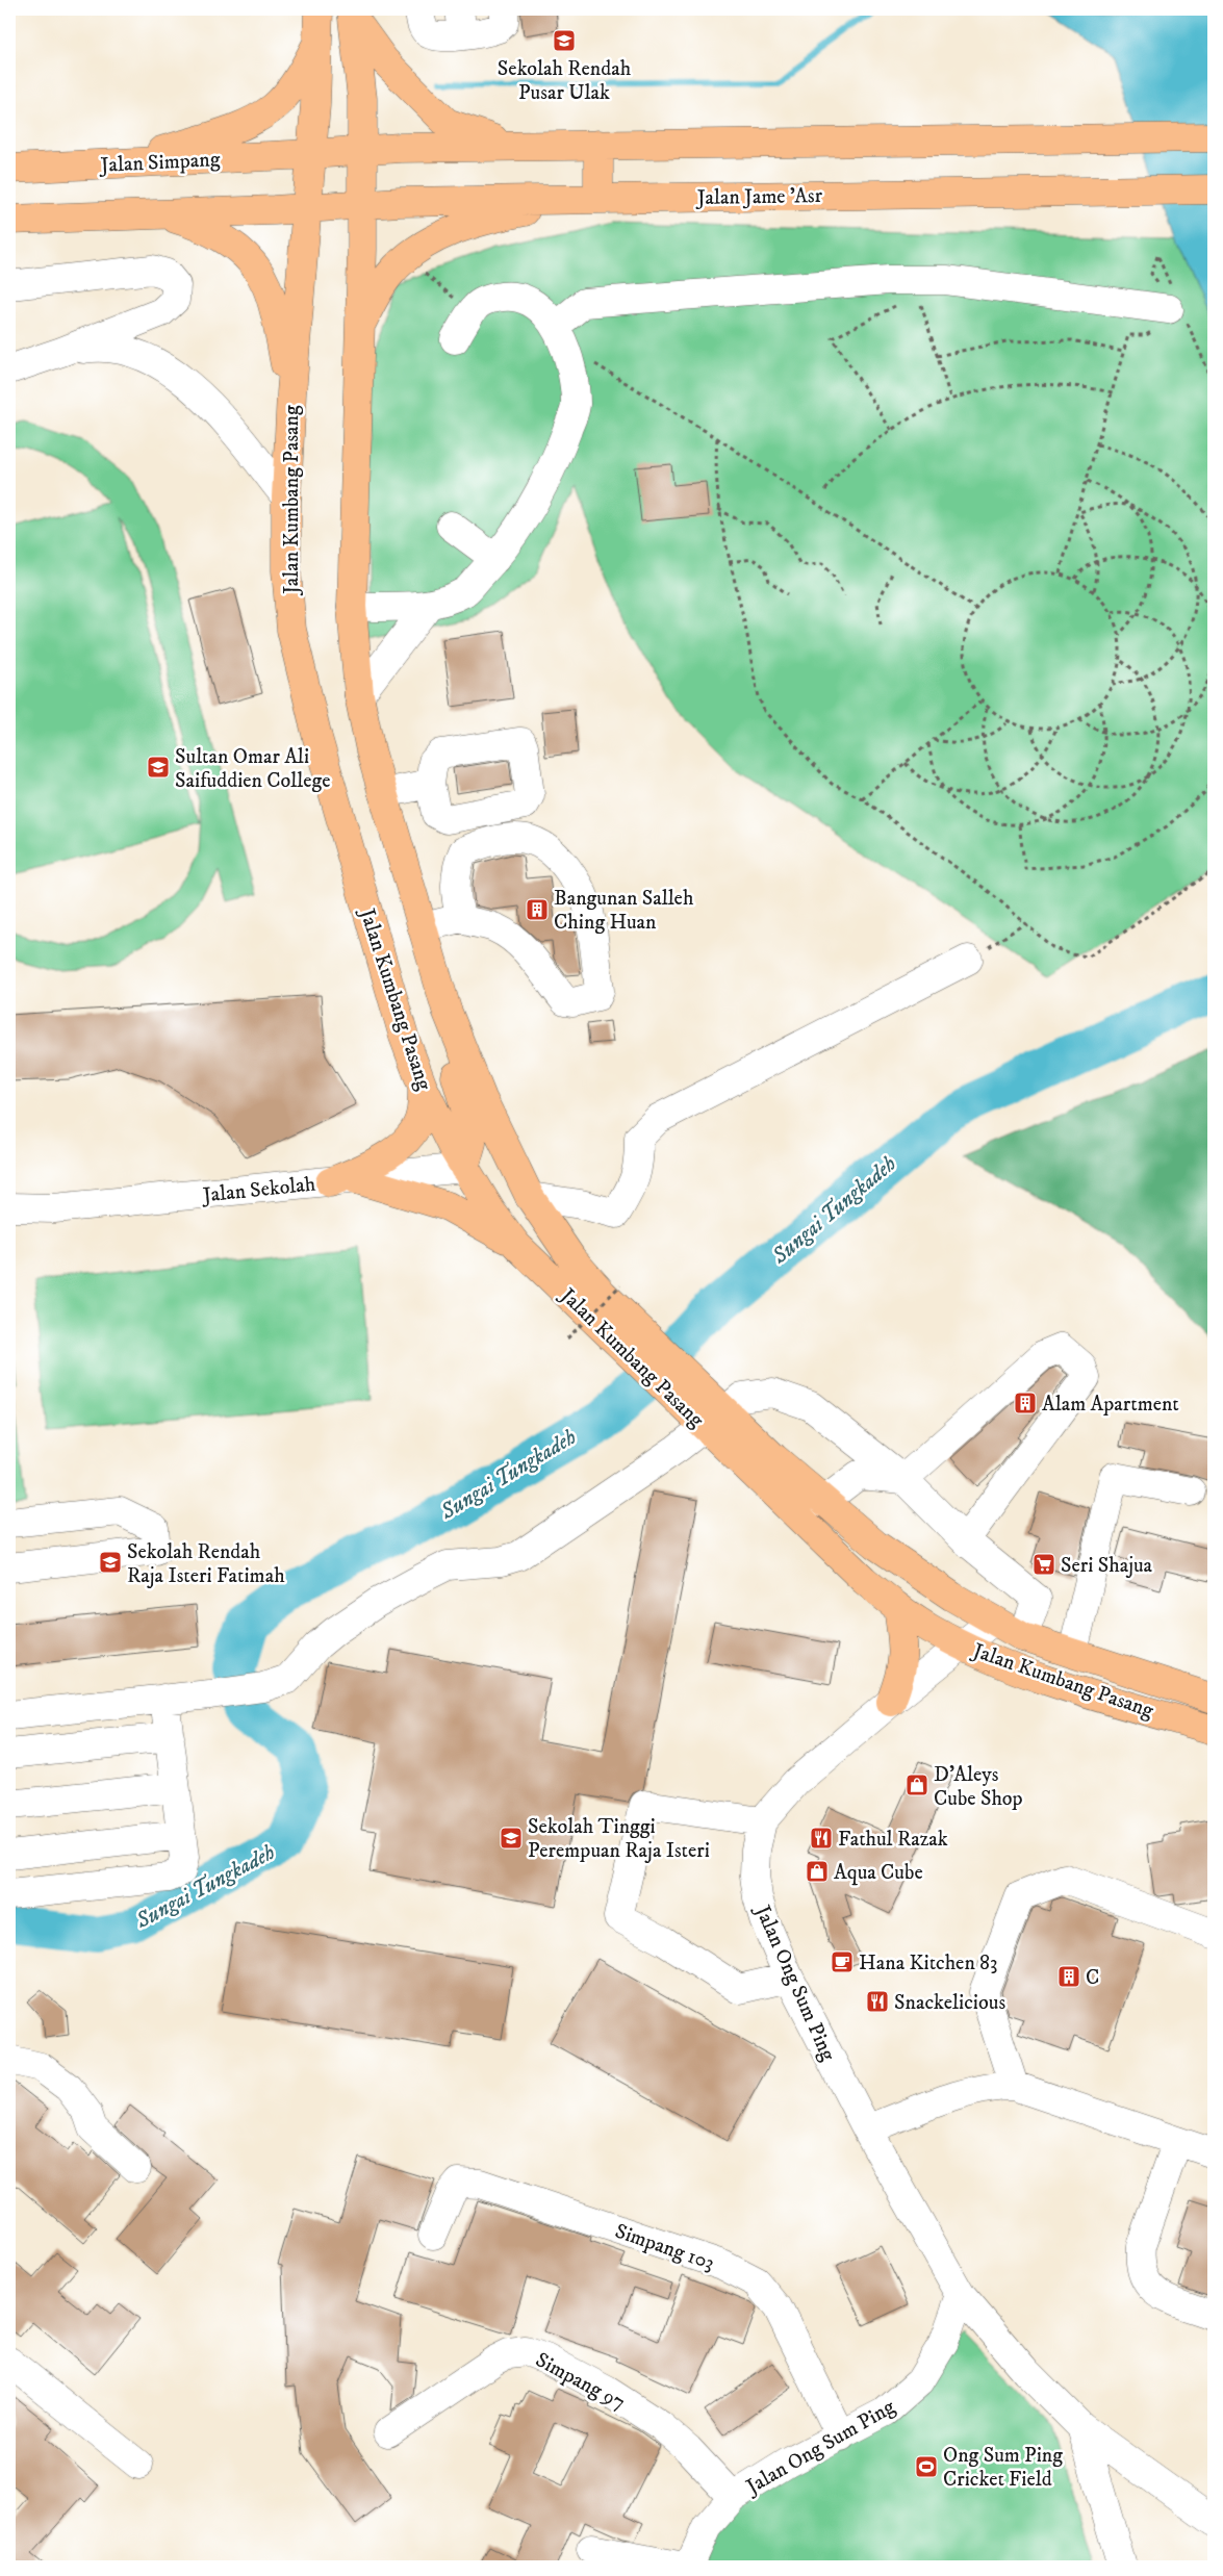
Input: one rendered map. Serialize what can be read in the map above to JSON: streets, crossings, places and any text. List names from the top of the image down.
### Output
{
  "streets": {
    "main road": ["Jalan Simpang", "Jalan Jame 'Asr", "Jalan Kumbang Pasang"],
    "street": [
      "Jalan Sekolah",
      "Jalan Ong Sum Ping",
      "Simpang 103",
      "Simpang 97"
    ]
  },
  "crossings": [
    ["Jalan Simpang", "Jalan Kumbang Pasang"],
    ["Jalan Jame 'Asr", "Jalan Kumbang Pasang"],
    ["Jalan Kumbang Pasang", "Jalan Sekolah"],
    ["Jalan Ong Sum Ping", "Simpang 103"],
    ["Jalan Ong Sum Ping", "Simpang 97"]
  ],
  "water": ["Sungai Tungkadeh"],
  "places": {
    "school or university": [
      "Sekolah Rendah Pusar Ulak",
      "Sultan Omar Ali Saifuddien College",
      "Sekolah Rendah Raja Isteri Fatimah",
      "Sekolah Tinggi Perempuan Raja Isteri"
    ],
    "building": ["Bangunan Salleh Ching Huan", "Alam Apartment", "C"],
    "supermarket": ["Seri Shajua"],
    "shop": ["D'Aleys Cube Shop", "Aqua Cube"],
    "restaurant": ["Fathul Razak", "Snackelicious"],
    "cafe": ["Hana Kitchen 83"],
    "sports": ["Ong Sum Ping Cricket Field"]
  }
}
